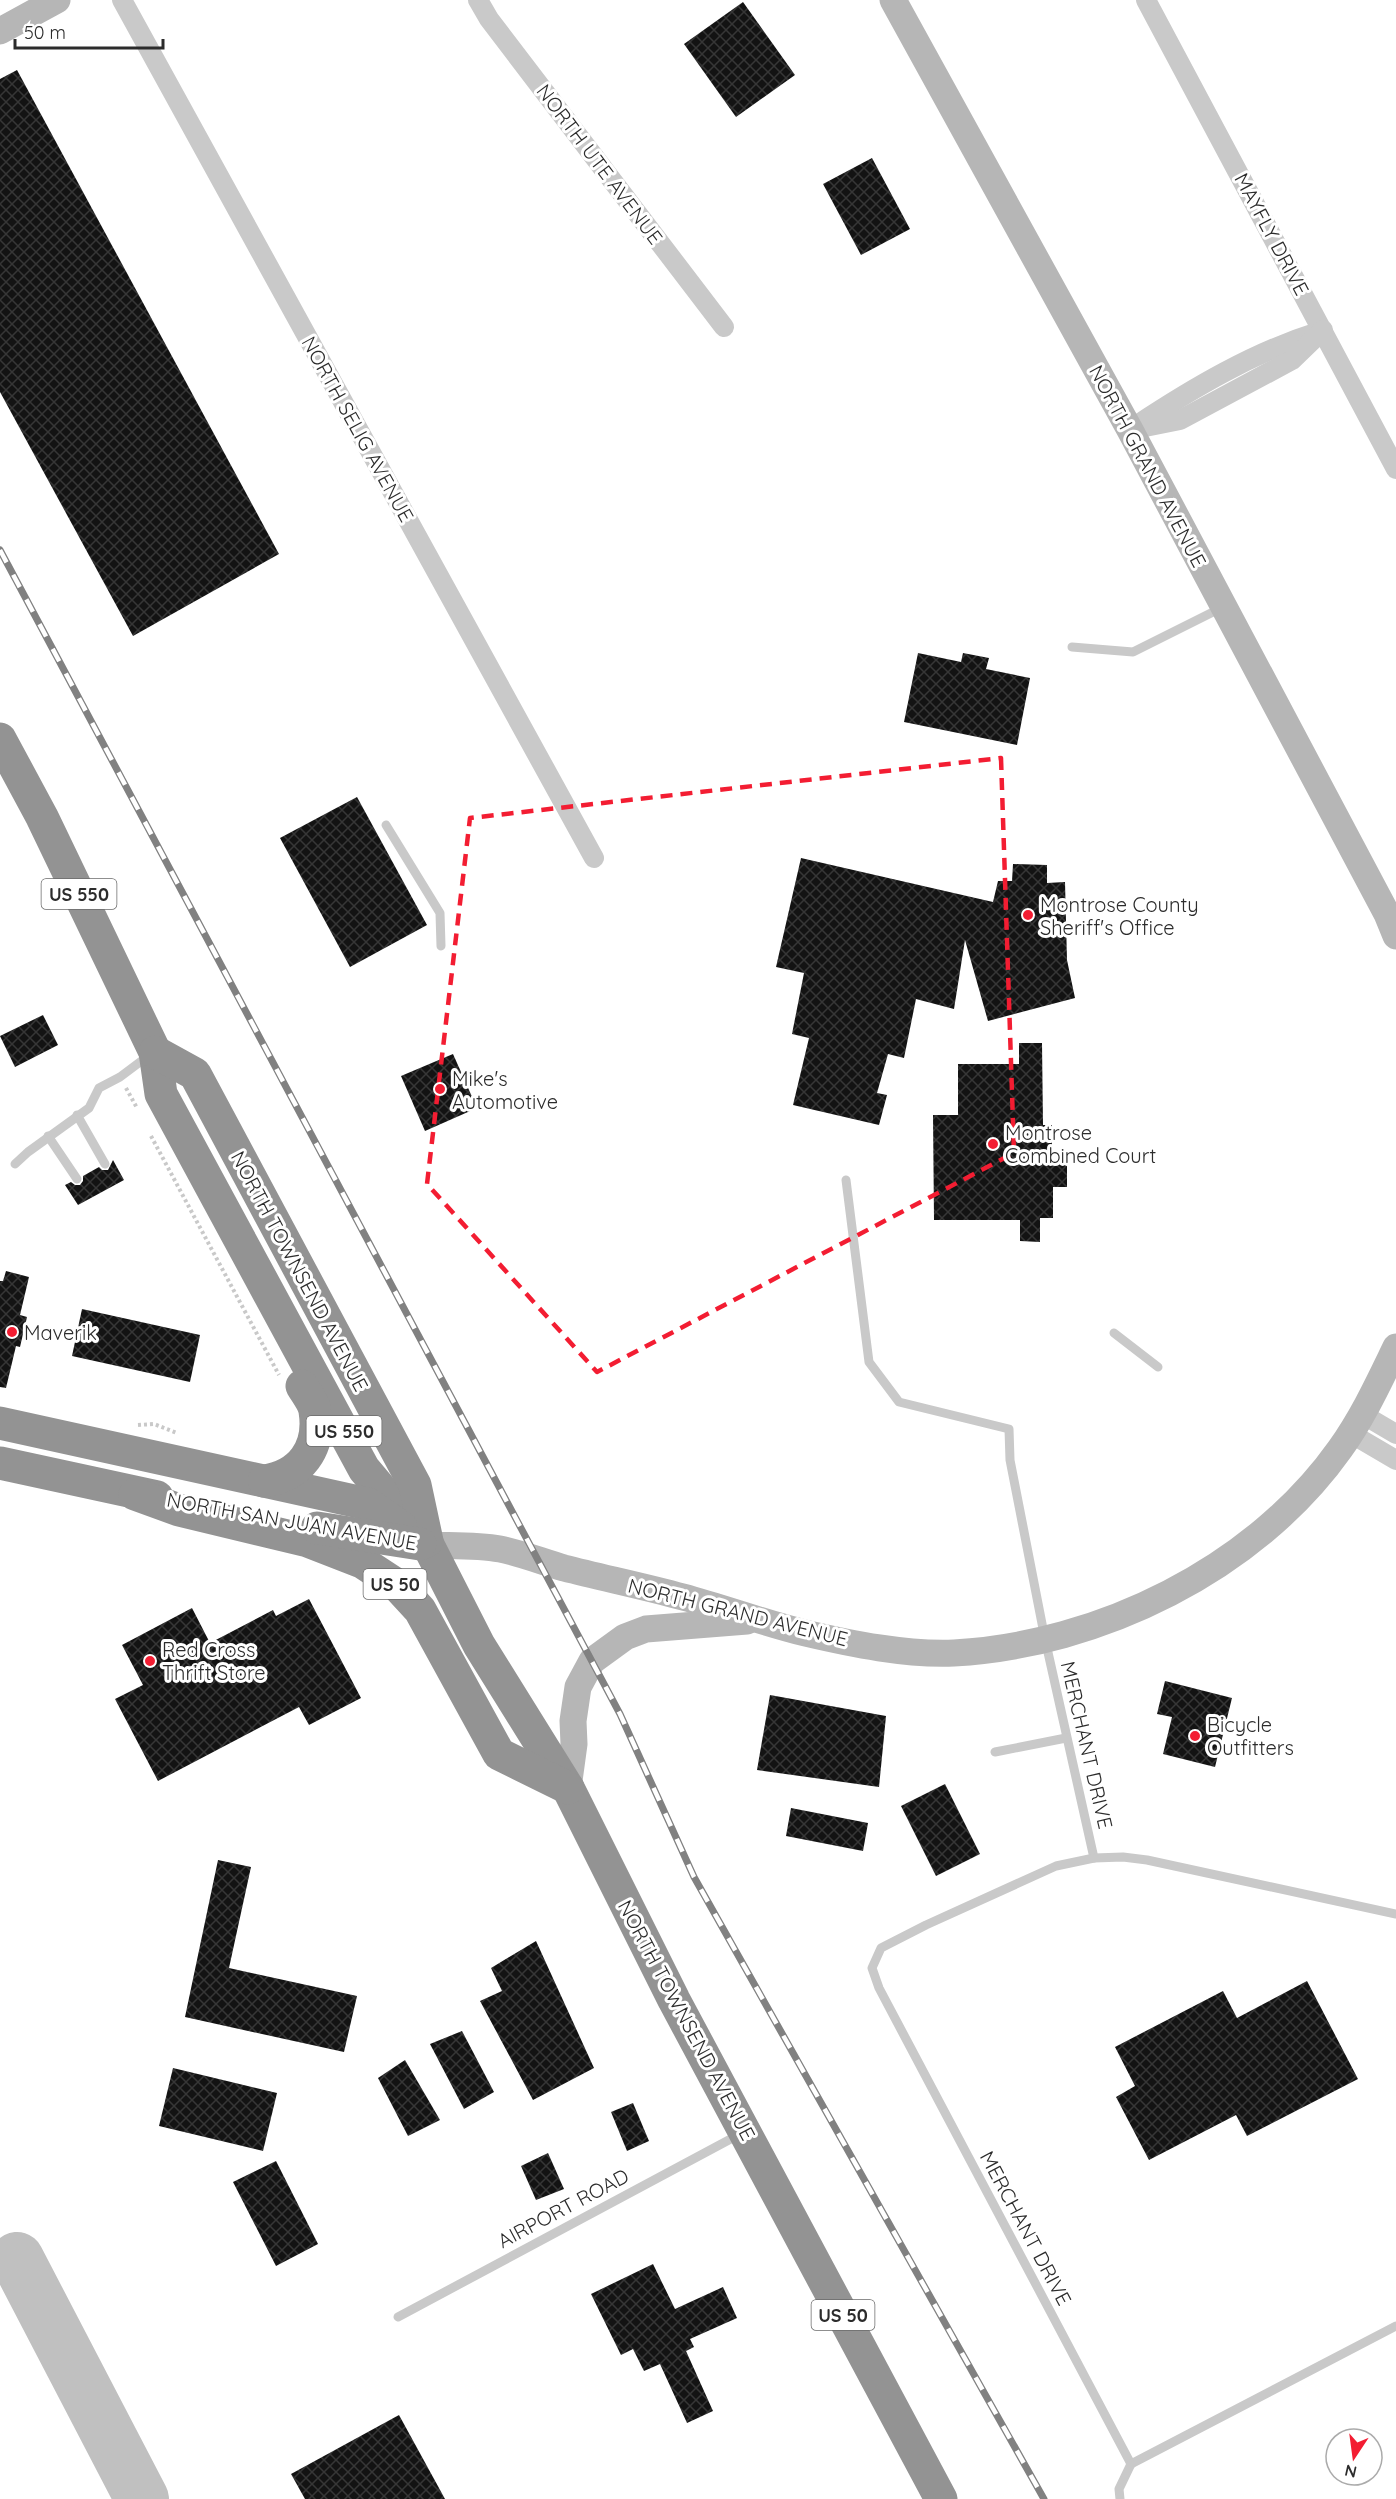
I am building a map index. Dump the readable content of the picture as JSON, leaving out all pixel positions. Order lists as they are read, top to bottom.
{
  "streets": {
    "highway": [
      "US 550",
      "NORTH TOWNSEND AVENUE",
      "NORTH SAN JUAN AVENUE",
      "US 50"
    ],
    "street": [
      "NORTH UTE AVENUE",
      "MAYFLY DRIVE",
      "NORTH SELIG AVENUE",
      "NORTH GRAND AVENUE"
    ],
    "lane": ["MERCHANT DRIVE", "AIRPORT ROAD"]
  },
  "crossings": [
    ["NORTH GRAND AVENUE", "NORTH TOWNSEND AVENUE"],
    ["NORTH GRAND AVENUE", "NORTH SAN JUAN AVENUE"],
    ["NORTH GRAND AVENUE", "MERCHANT DRIVE"],
    ["NORTH TOWNSEND AVENUE", "NORTH SAN JUAN AVENUE"],
    ["NORTH TOWNSEND AVENUE", "US 50"],
    ["NORTH TOWNSEND AVENUE", "AIRPORT ROAD"],
    ["NORTH SAN JUAN AVENUE", "US 50"]
  ],
  "places": [
    "Montrose County Sheriff's Office",
    "Mike's Automotive",
    "Montrose Combined Court",
    "Maverik",
    "Red Cross Thrift Store",
    "Bicycle Outfitters"
  ],
  "scale_bar": "50 m",
  "north": "bottom"
}
